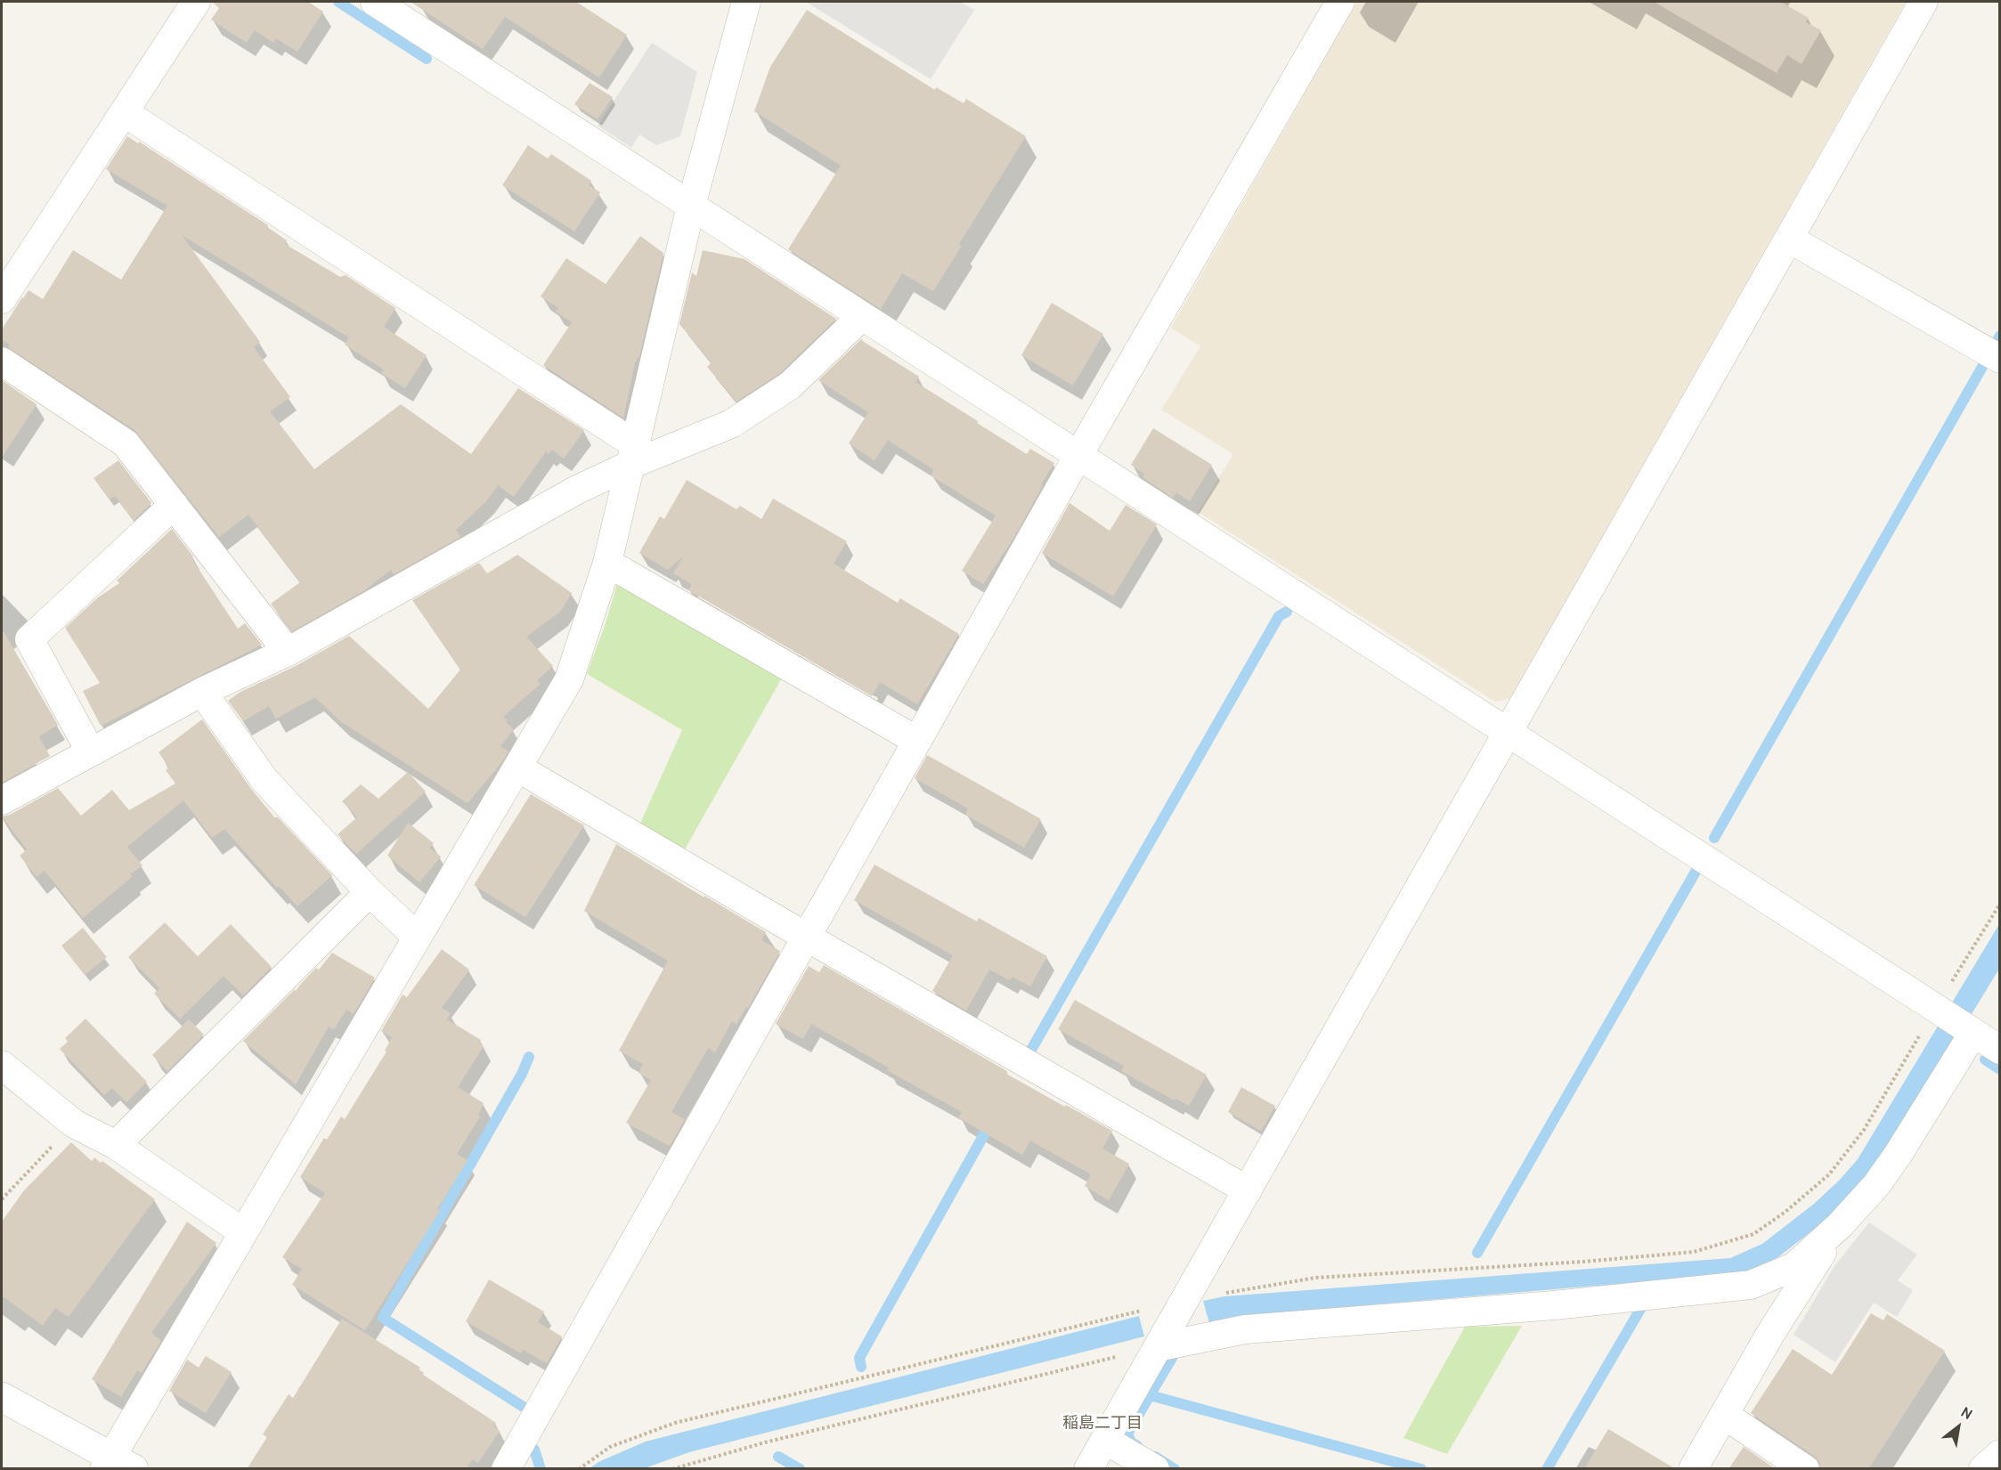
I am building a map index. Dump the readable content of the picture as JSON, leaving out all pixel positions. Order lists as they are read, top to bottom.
{
  "districts": ["稲島二丁目"],
  "north": "top right"
}
